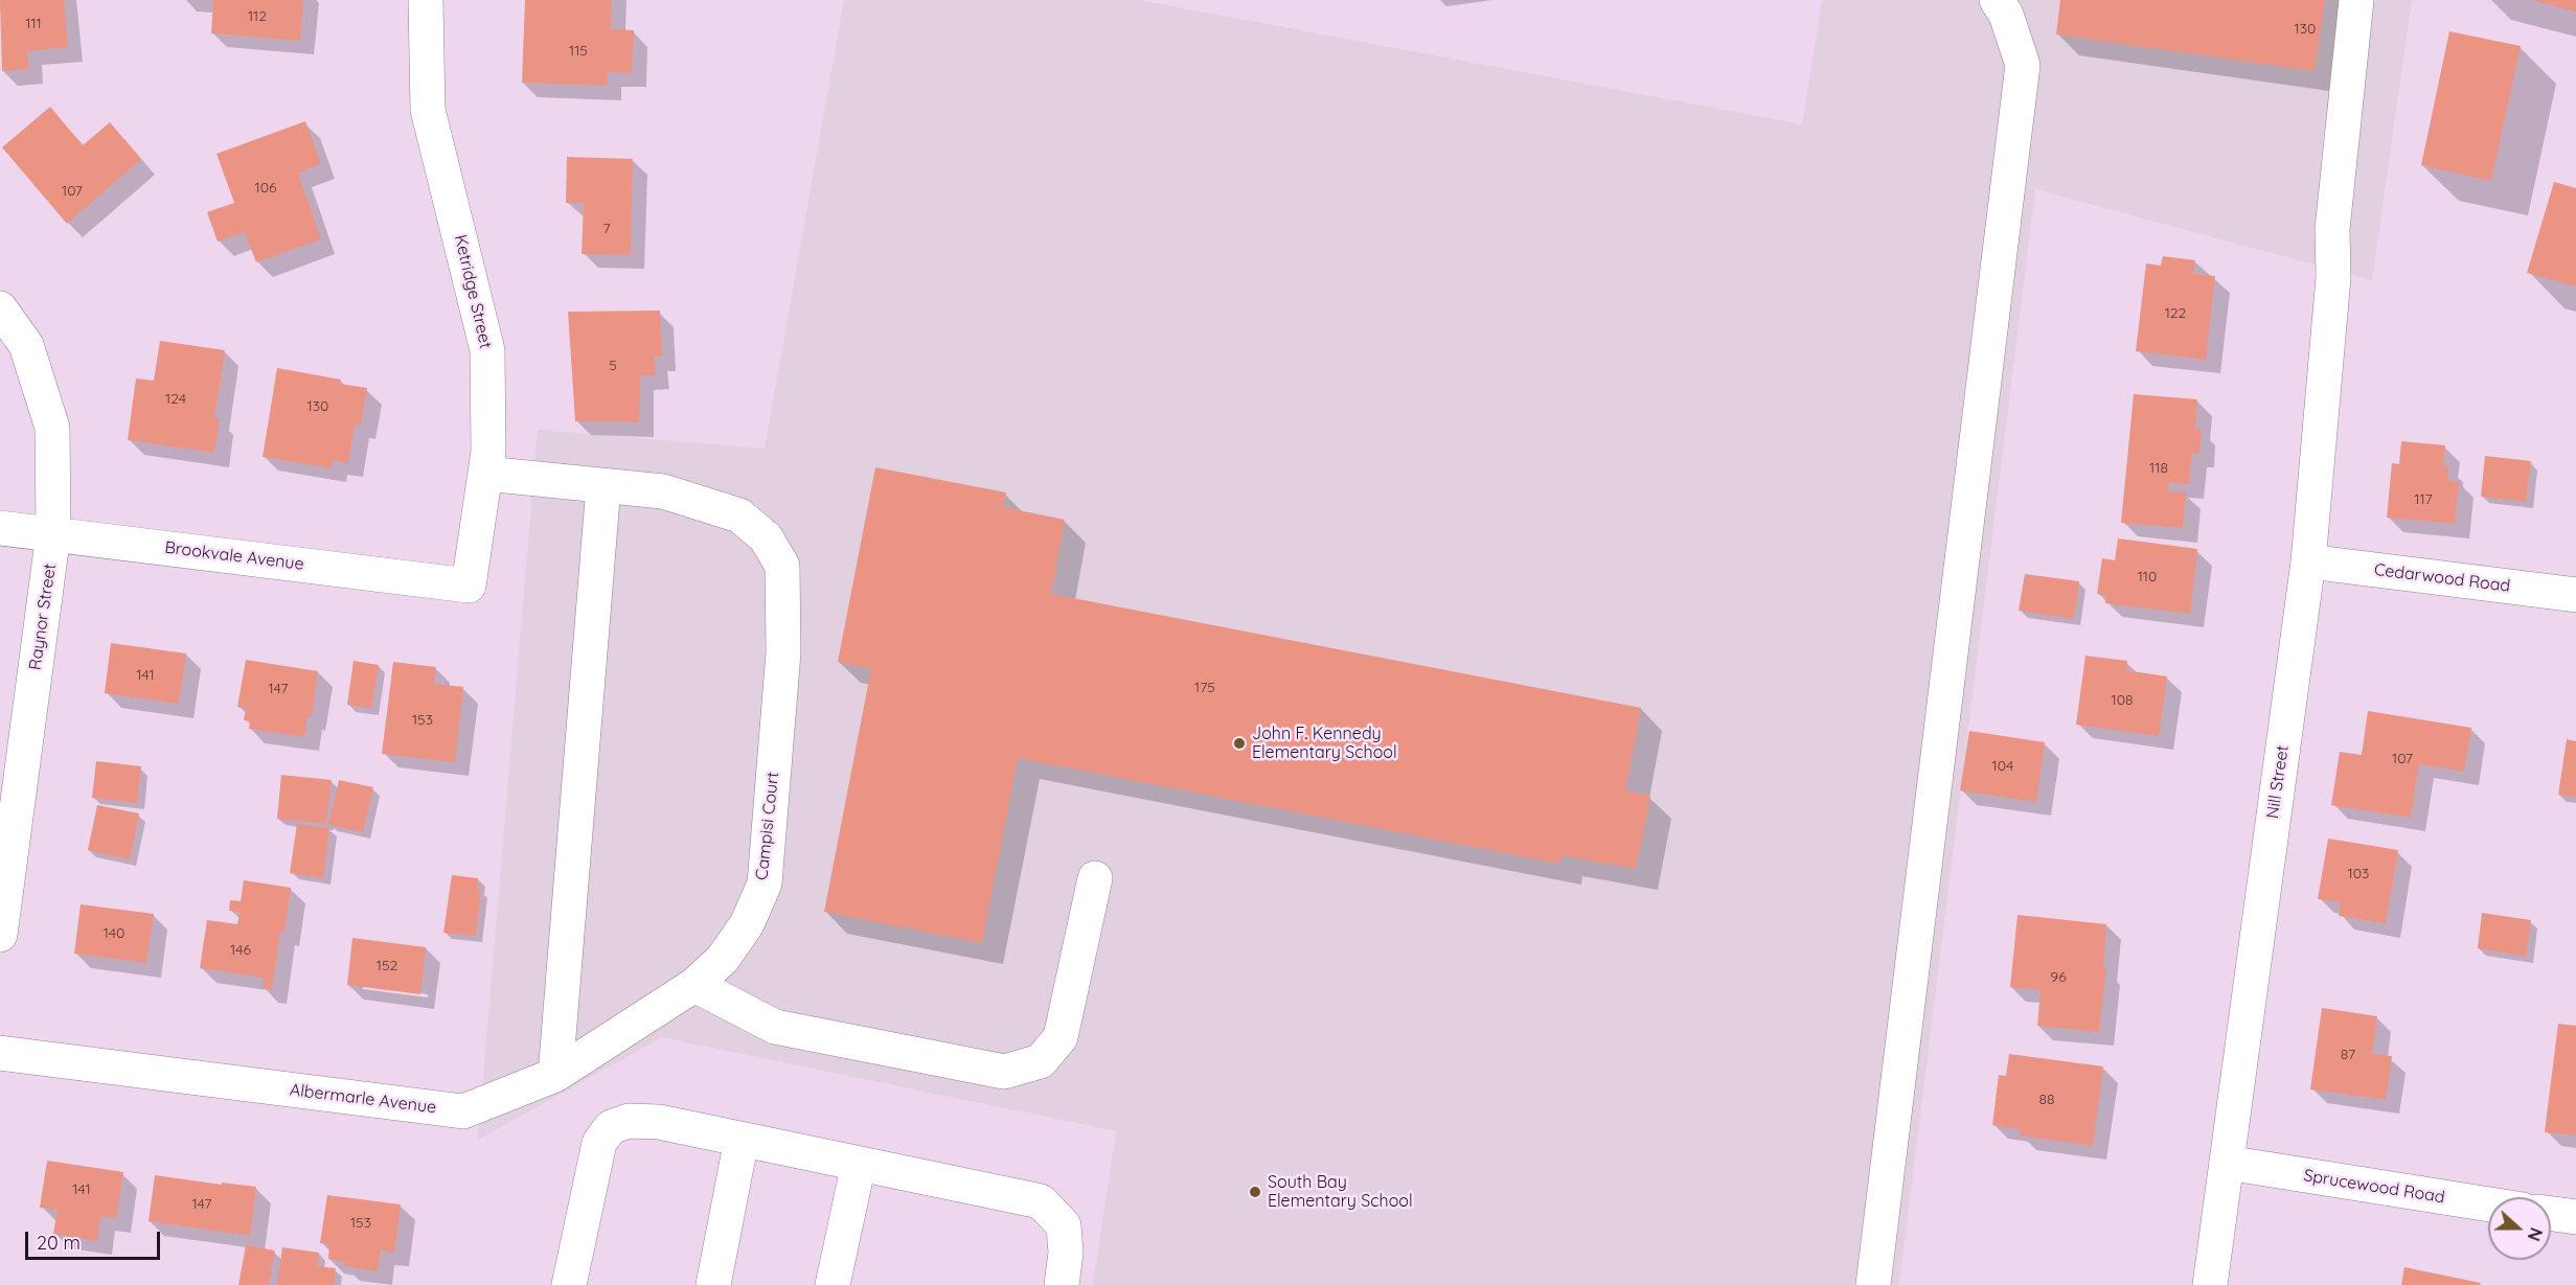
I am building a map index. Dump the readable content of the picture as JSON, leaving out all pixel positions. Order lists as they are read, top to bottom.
{
  "streets": {
    "street": [
      "Ketridge Street",
      "Brookvale Avenue",
      "Cedarwood Road",
      "Raynor Street",
      "Nill Street",
      "Campisi Court",
      "Albermarle Avenue",
      "Sprucewood Road"
    ]
  },
  "crossings": [
    ["Ketridge Street", "Brookvale Avenue"],
    ["Ketridge Street", "Campisi Court"],
    ["Brookvale Avenue", "Raynor Street"],
    ["Cedarwood Road", "Nill Street"],
    ["Nill Street", "Sprucewood Road"],
    ["Campisi Court", "Albermarle Avenue"]
  ],
  "places": ["John F. Kennedy Elementary School", "South Bay Elementary School"],
  "house_numbers": [
    "112",
    "111",
    "130",
    "115",
    "106",
    "107",
    "7",
    "122",
    "5",
    "124",
    "130",
    "118",
    "117",
    "110",
    "141",
    "175",
    "147",
    "108",
    "153",
    "107",
    "104",
    "103",
    "140",
    "146",
    "152",
    "96",
    "87",
    "88",
    "141",
    "147",
    "153"
  ],
  "scale_bar": "20 m",
  "north": "right"
}
